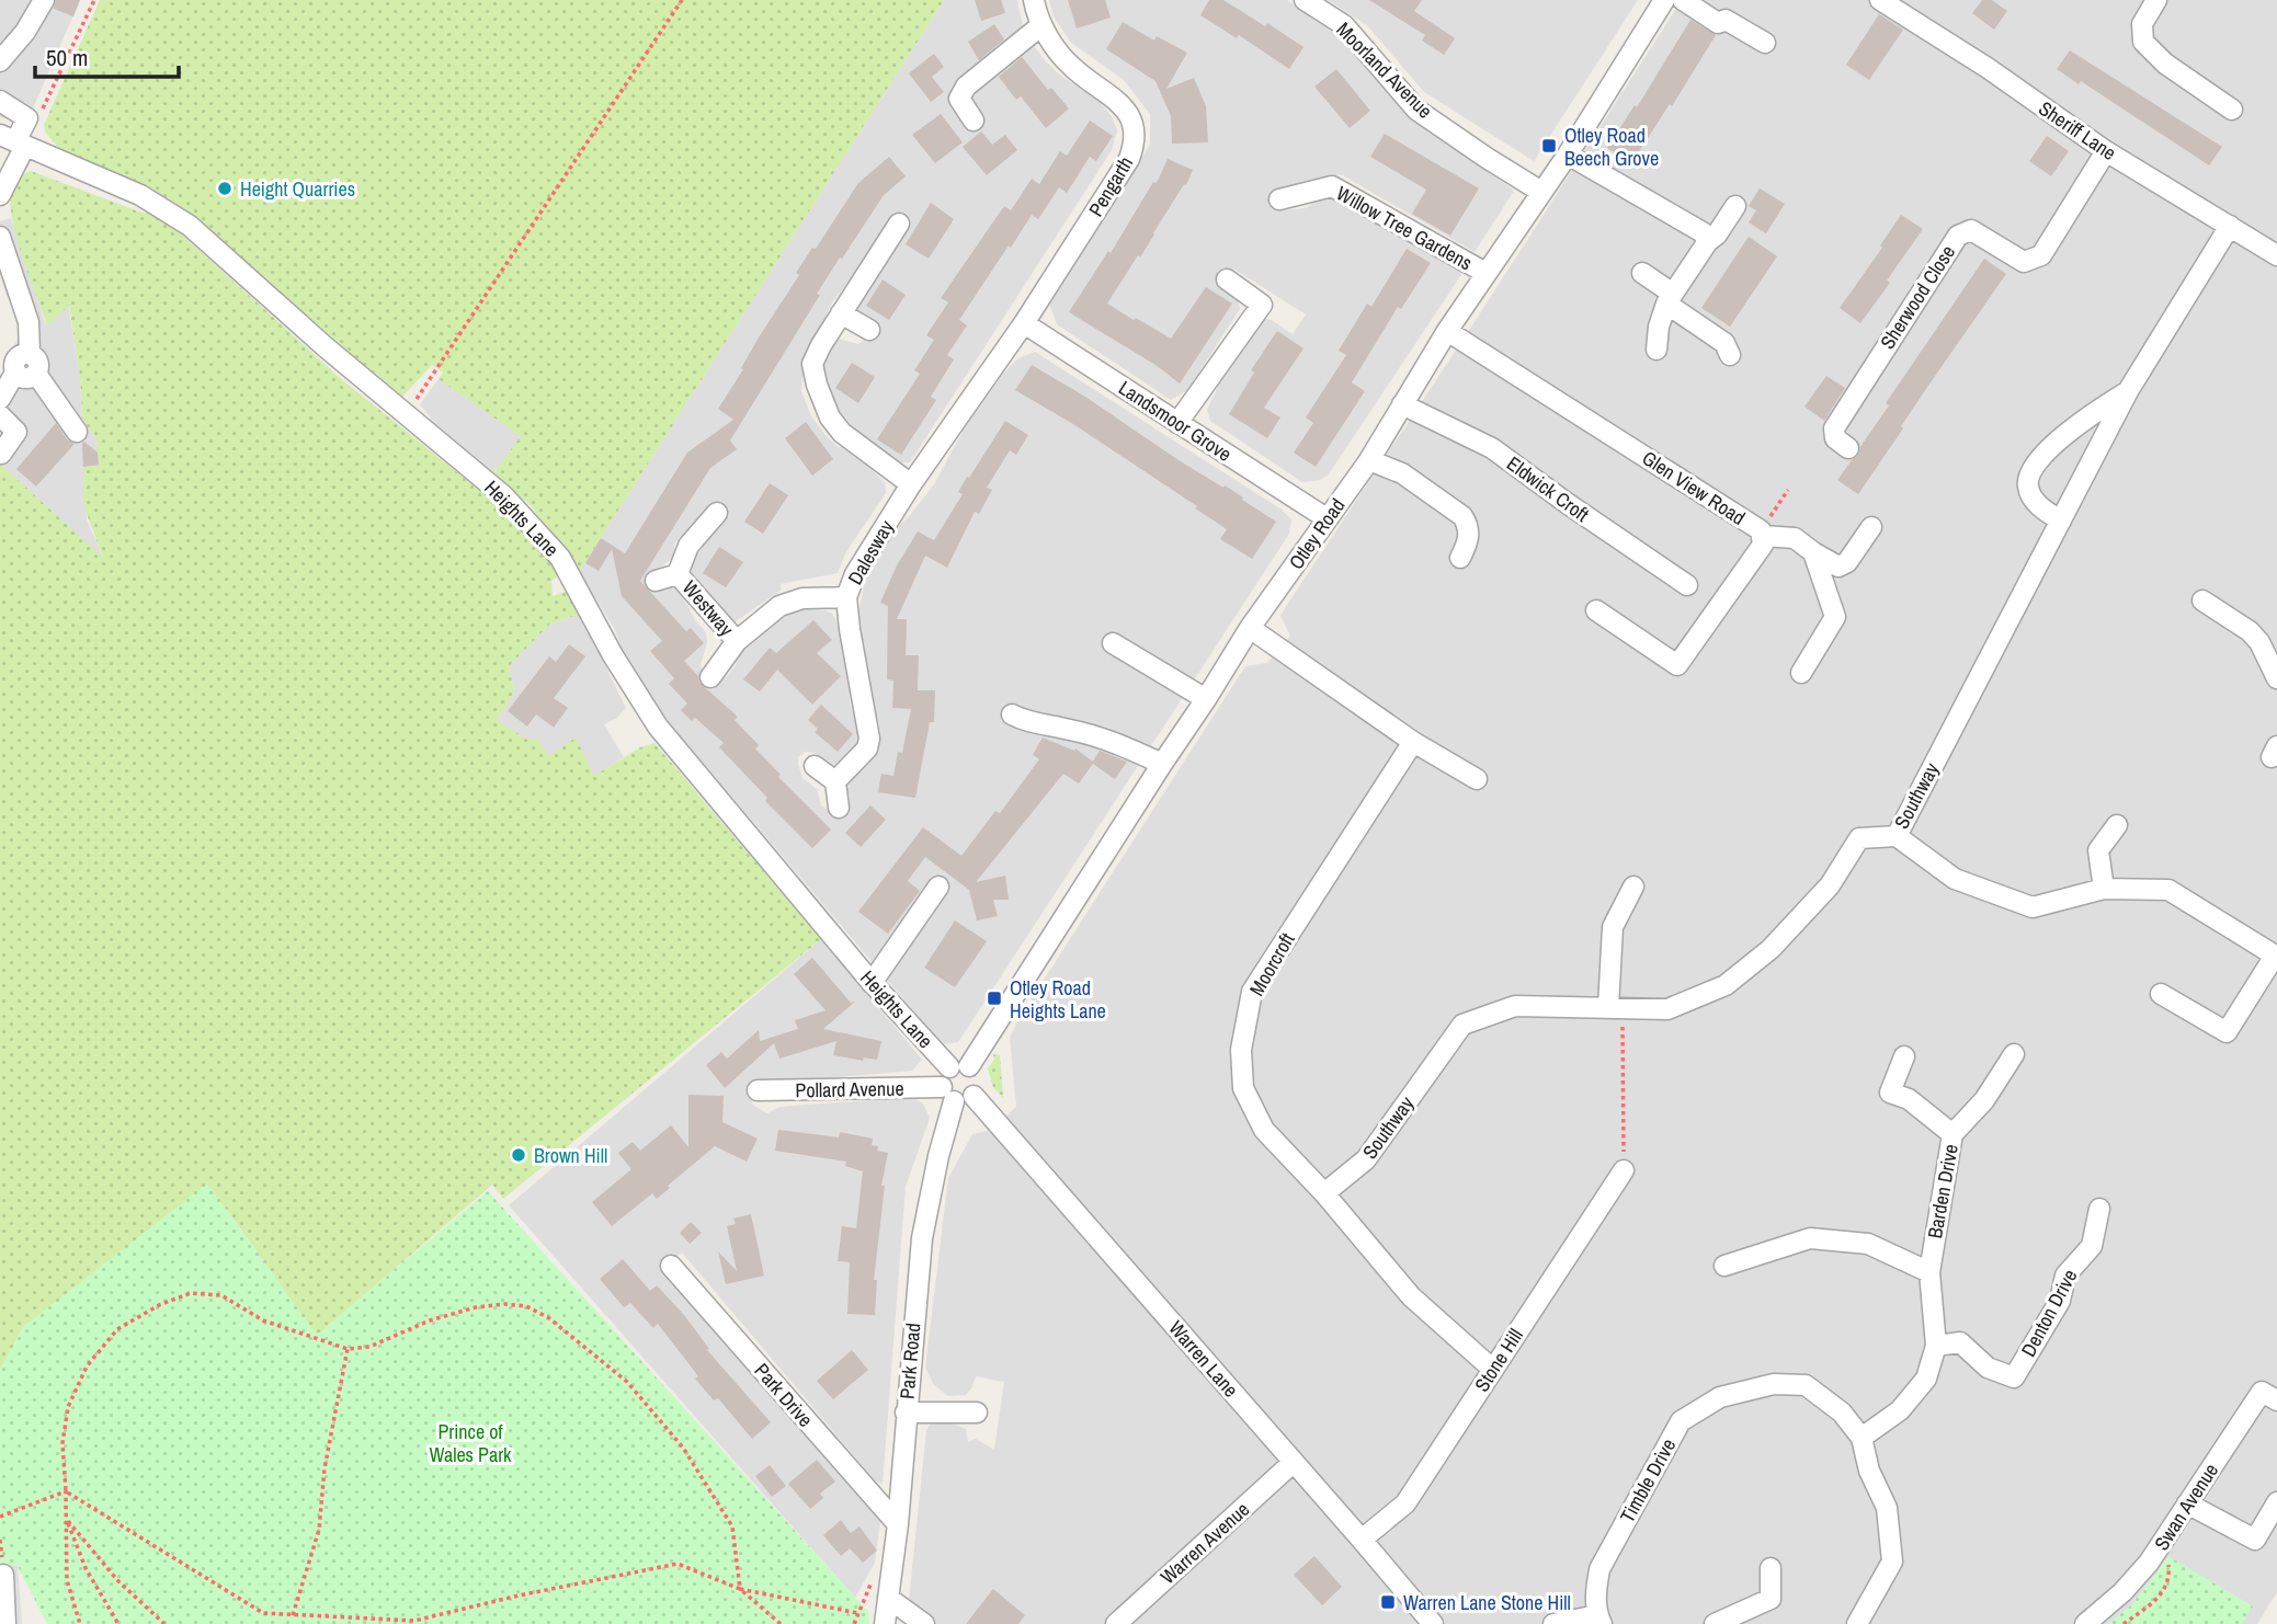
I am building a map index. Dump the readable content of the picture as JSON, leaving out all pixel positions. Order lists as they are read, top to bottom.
{
  "streets": {
    "street": [
      "Moorland Avenue",
      "Sheriff Lane",
      "Pengarth",
      "Willow Tree Gardens",
      "Sherwood Close",
      "Landsmoor Grove",
      "Glen View Road",
      "Eldwick Croft",
      "Heights Lane",
      "Otley Road",
      "Dalesway",
      "Westway",
      "Southway",
      "Moorcroft",
      "Pollard Avenue",
      "Barden Drive",
      "Denton Drive",
      "Warren Lane",
      "Stone Hill",
      "Park Road",
      "Park Drive",
      "Timble Drive",
      "Swan Avenue",
      "Warren Avenue"
    ]
  },
  "crossings": [
    ["Moorland Avenue", "Otley Road"],
    ["Sheriff Lane", "Sherwood Close"],
    ["Sheriff Lane", "Southway"],
    ["Pengarth", "Landsmoor Grove"],
    ["Pengarth", "Dalesway"],
    ["Willow Tree Gardens", "Otley Road"],
    ["Landsmoor Grove", "Otley Road"],
    ["Landsmoor Grove", "Dalesway"],
    ["Glen View Road", "Otley Road"],
    ["Eldwick Croft", "Otley Road"],
    ["Heights Lane", "Otley Road"],
    ["Heights Lane", "Pollard Avenue"],
    ["Heights Lane", "Warren Lane"],
    ["Heights Lane", "Park Road"],
    ["Otley Road", "Pollard Avenue"],
    ["Otley Road", "Warren Lane"],
    ["Otley Road", "Park Road"],
    ["Dalesway", "Westway"],
    ["Southway", "Moorcroft"],
    ["Moorcroft", "Stone Hill"],
    ["Pollard Avenue", "Warren Lane"],
    ["Pollard Avenue", "Park Road"],
    ["Barden Drive", "Denton Drive"],
    ["Barden Drive", "Timble Drive"],
    ["Warren Lane", "Stone Hill"],
    ["Warren Lane", "Park Road"],
    ["Warren Lane", "Warren Avenue"],
    ["Park Road", "Park Drive"]
  ],
  "parks": ["Prince of Wales Park"],
  "places": {
    "transit": ["Otley Road Beech Grove", "Otley Road Heights Lane", "Warren Lane Stone Hill"],
    "other": ["Height Quarries", "Brown Hill"]
  },
  "scale_bar": "50 m"
}
